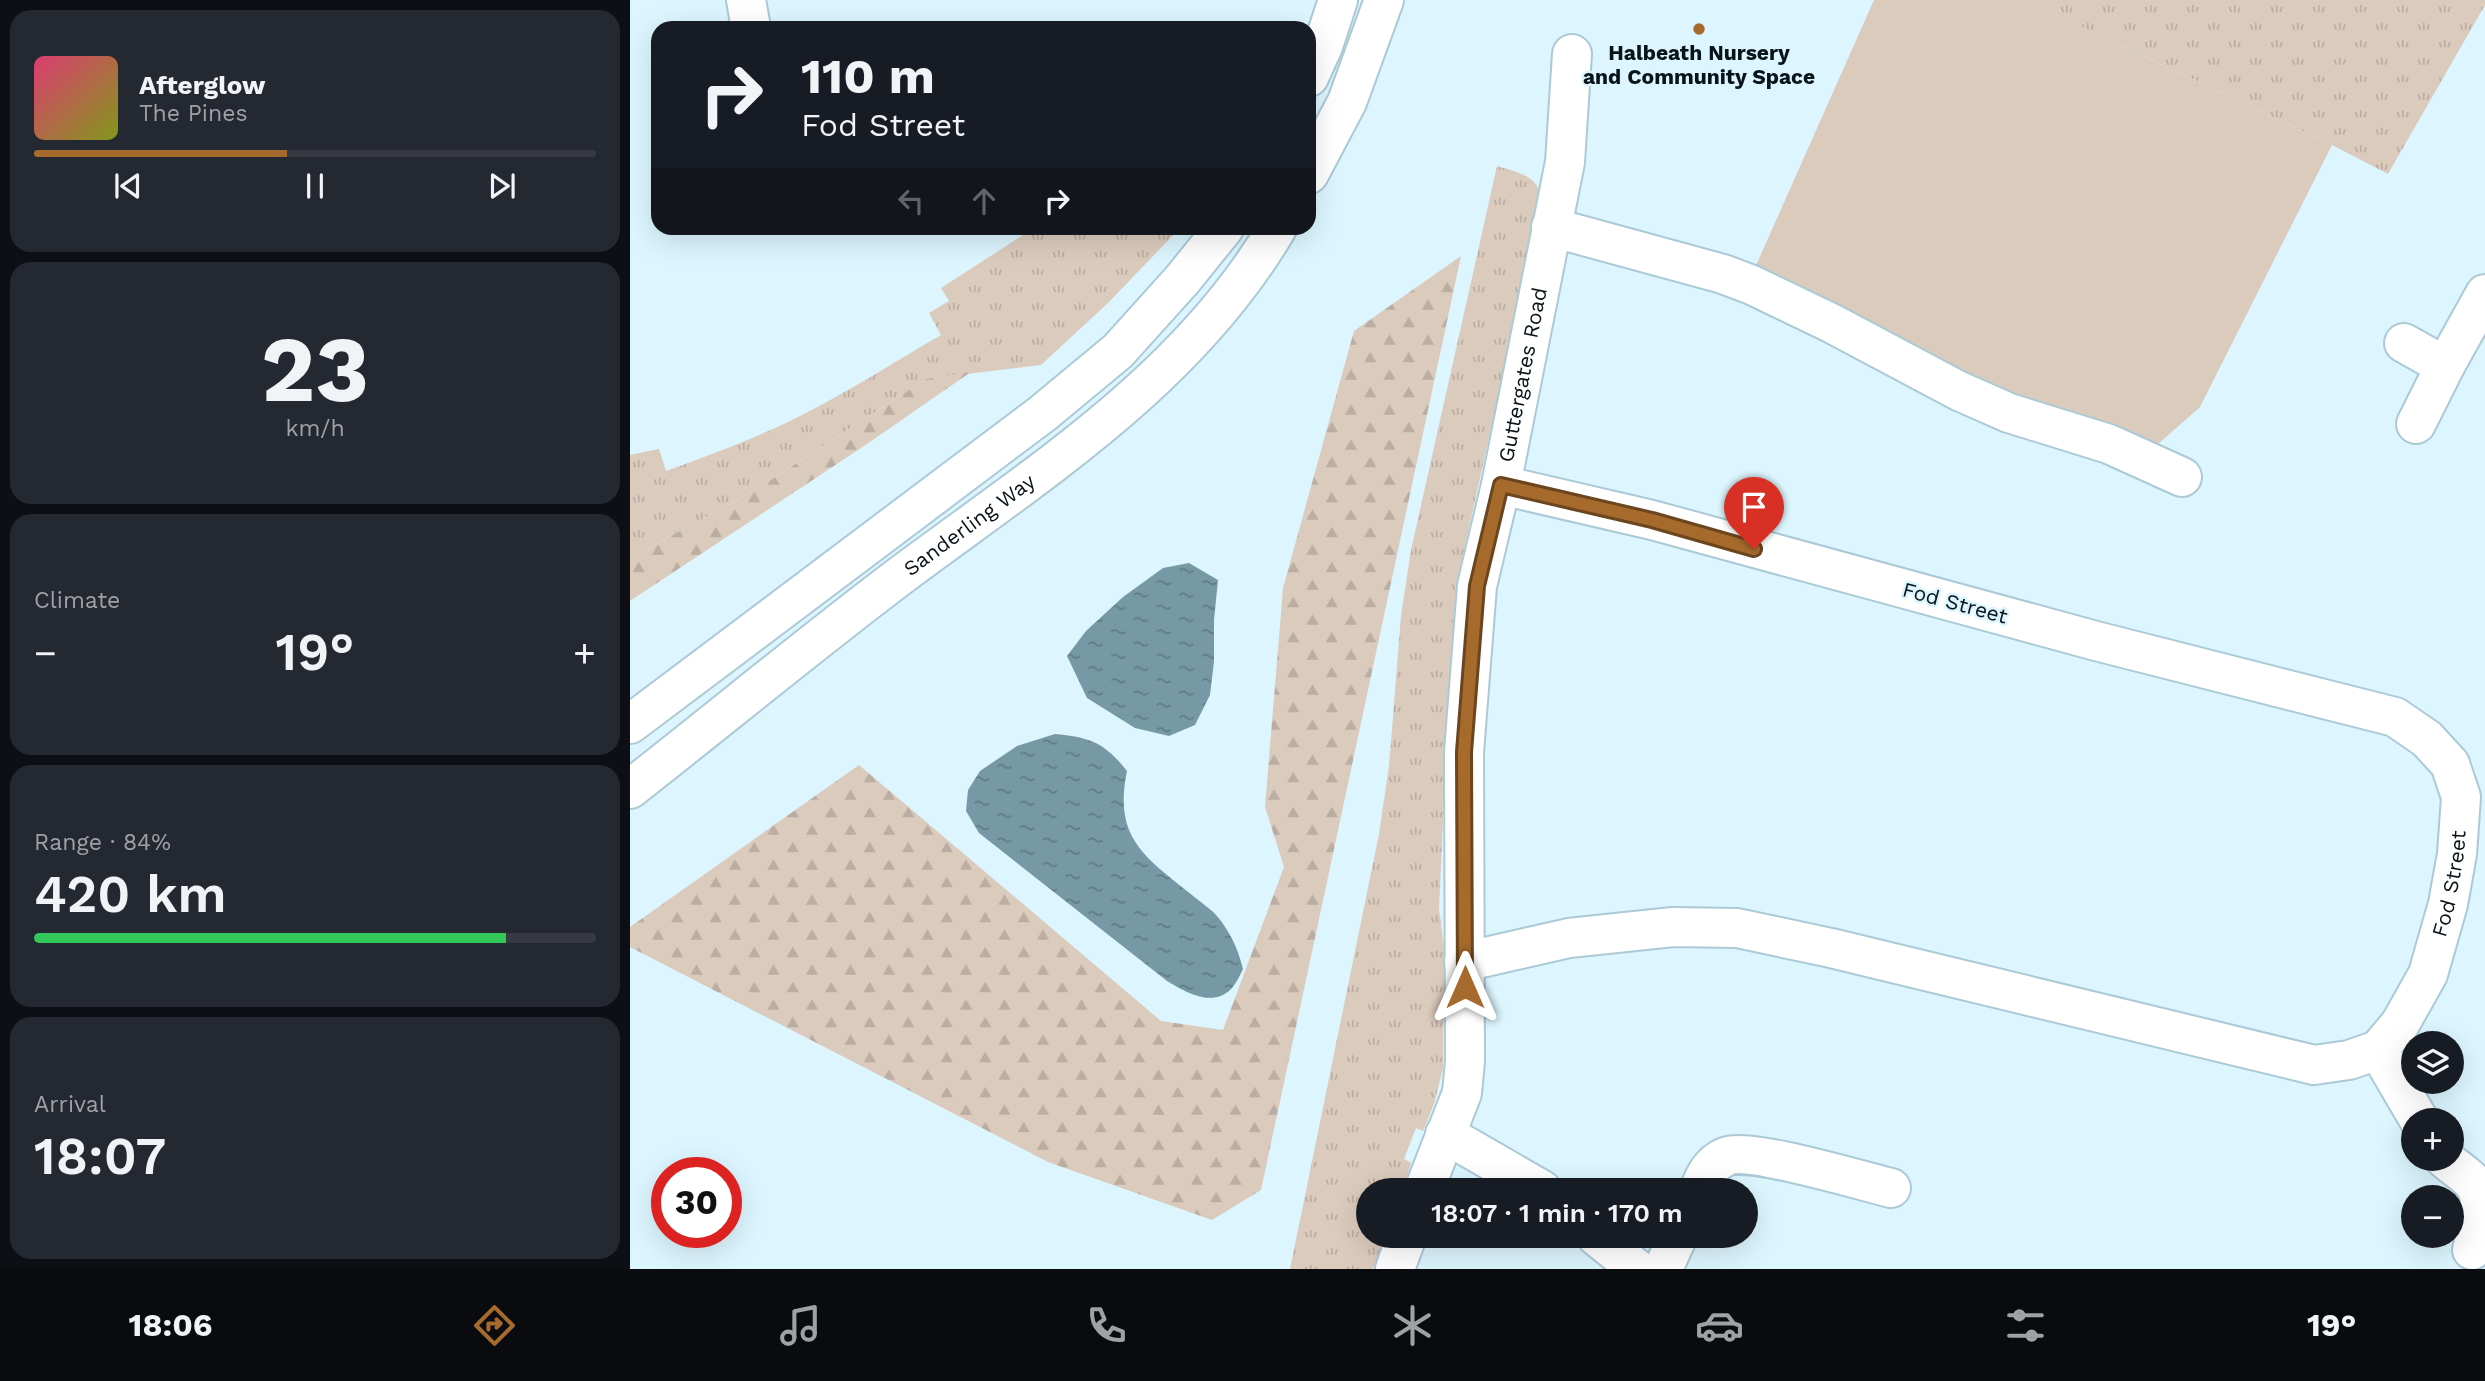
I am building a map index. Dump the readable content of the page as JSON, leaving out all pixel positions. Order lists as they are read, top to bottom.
{
  "streets": {
    "street": ["Guttergates Road", "Sanderling Way", "Fod Street"]
  },
  "crossings": [
    ["Guttergates Road", "Fod Street"]
  ],
  "places": ["Halbeath Nursery and Community Space"],
  "page": {
    "turn": ["110 m", "Fod Street"],
    "song": ["Afterglow", "The Pines"],
    "tile": [
      ["23", "km/h"],
      "Climate",
      ["Range · 84%", "420 km"],
      ["Arrival", "18:07"]
    ],
    "heat": ["−", "19°", "+"],
    "map_buttons": ["+", "−"],
    "limit": "30",
    "trip": "18:07 · 1 min · 170 m",
    "tabs": ["18:06", "19°"]
  }
}
